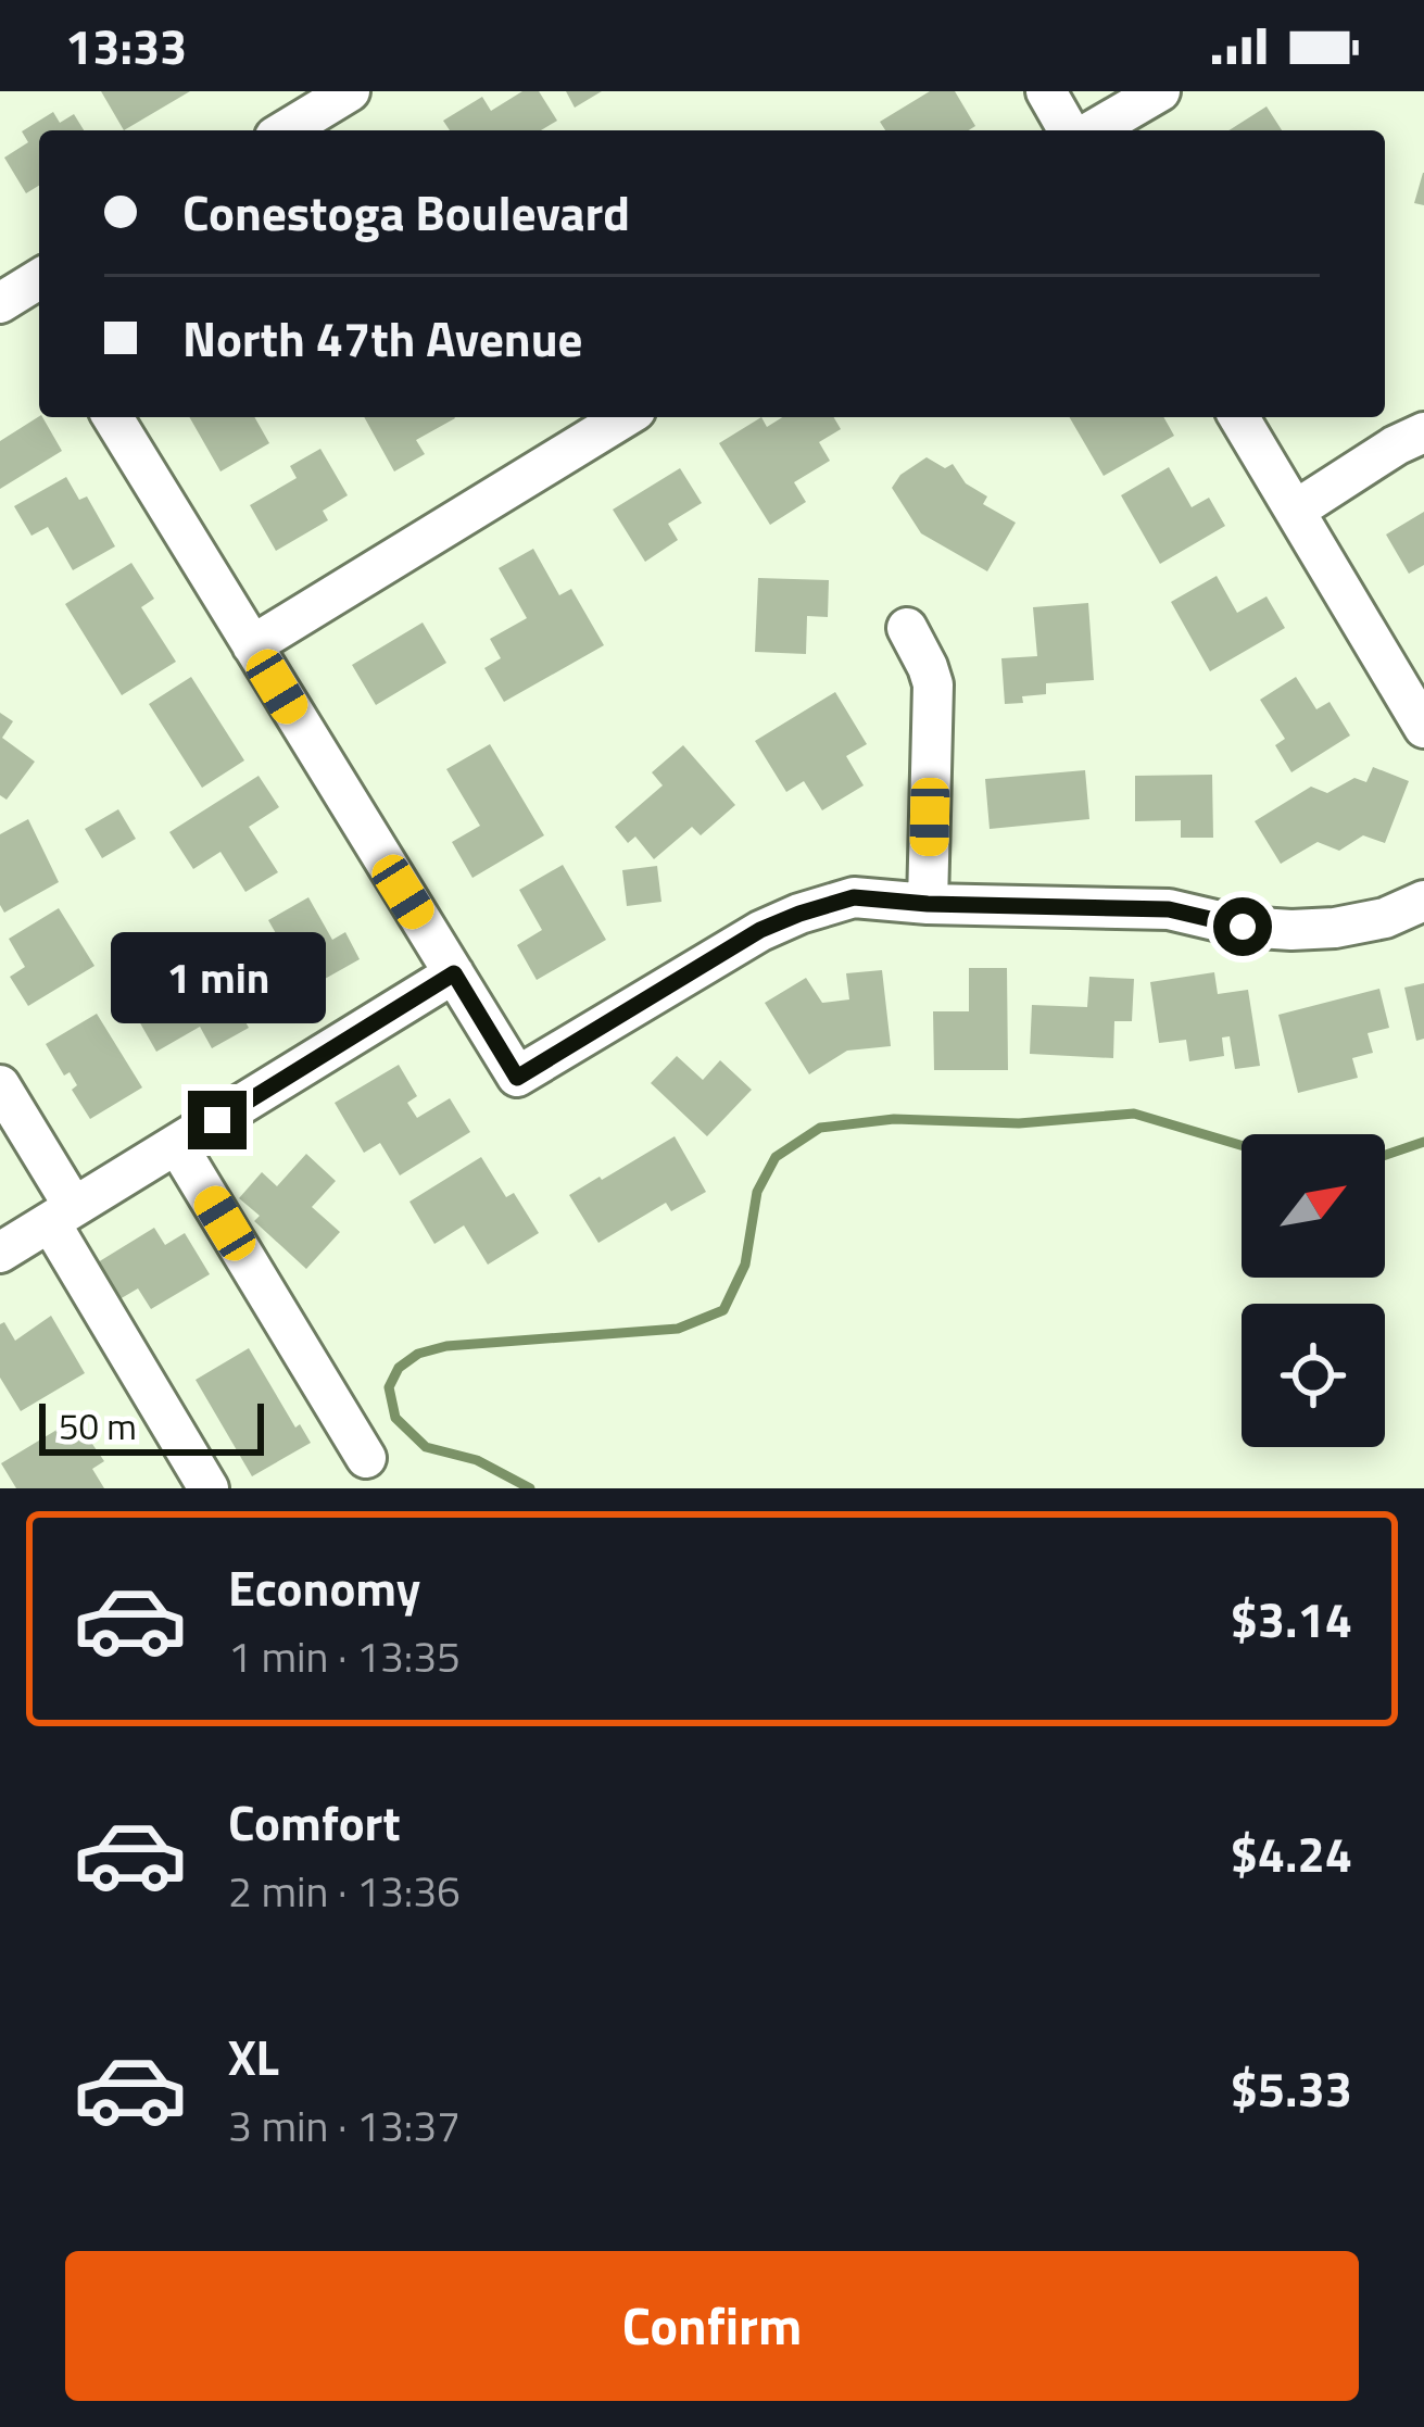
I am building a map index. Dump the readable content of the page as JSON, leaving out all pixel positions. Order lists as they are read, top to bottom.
{
  "scale_bar": "50 m",
  "north": "top right",
  "page": {
    "status": "13:33",
    "banner": ["Conestoga Boulevard", "North 47th Avenue"],
    "bubble": "1 min",
    "scale": "50 m",
    "list": [
      {
        "name": "Economy",
        "note": "1 min · 13:35",
        "value": "$3.14"
      },
      {
        "name": "Comfort",
        "note": "2 min · 13:36",
        "value": "$4.24"
      },
      {
        "name": "XL",
        "note": "3 min · 13:37",
        "value": "$5.33"
      }
    ],
    "buttons": "Confirm"
  }
}
